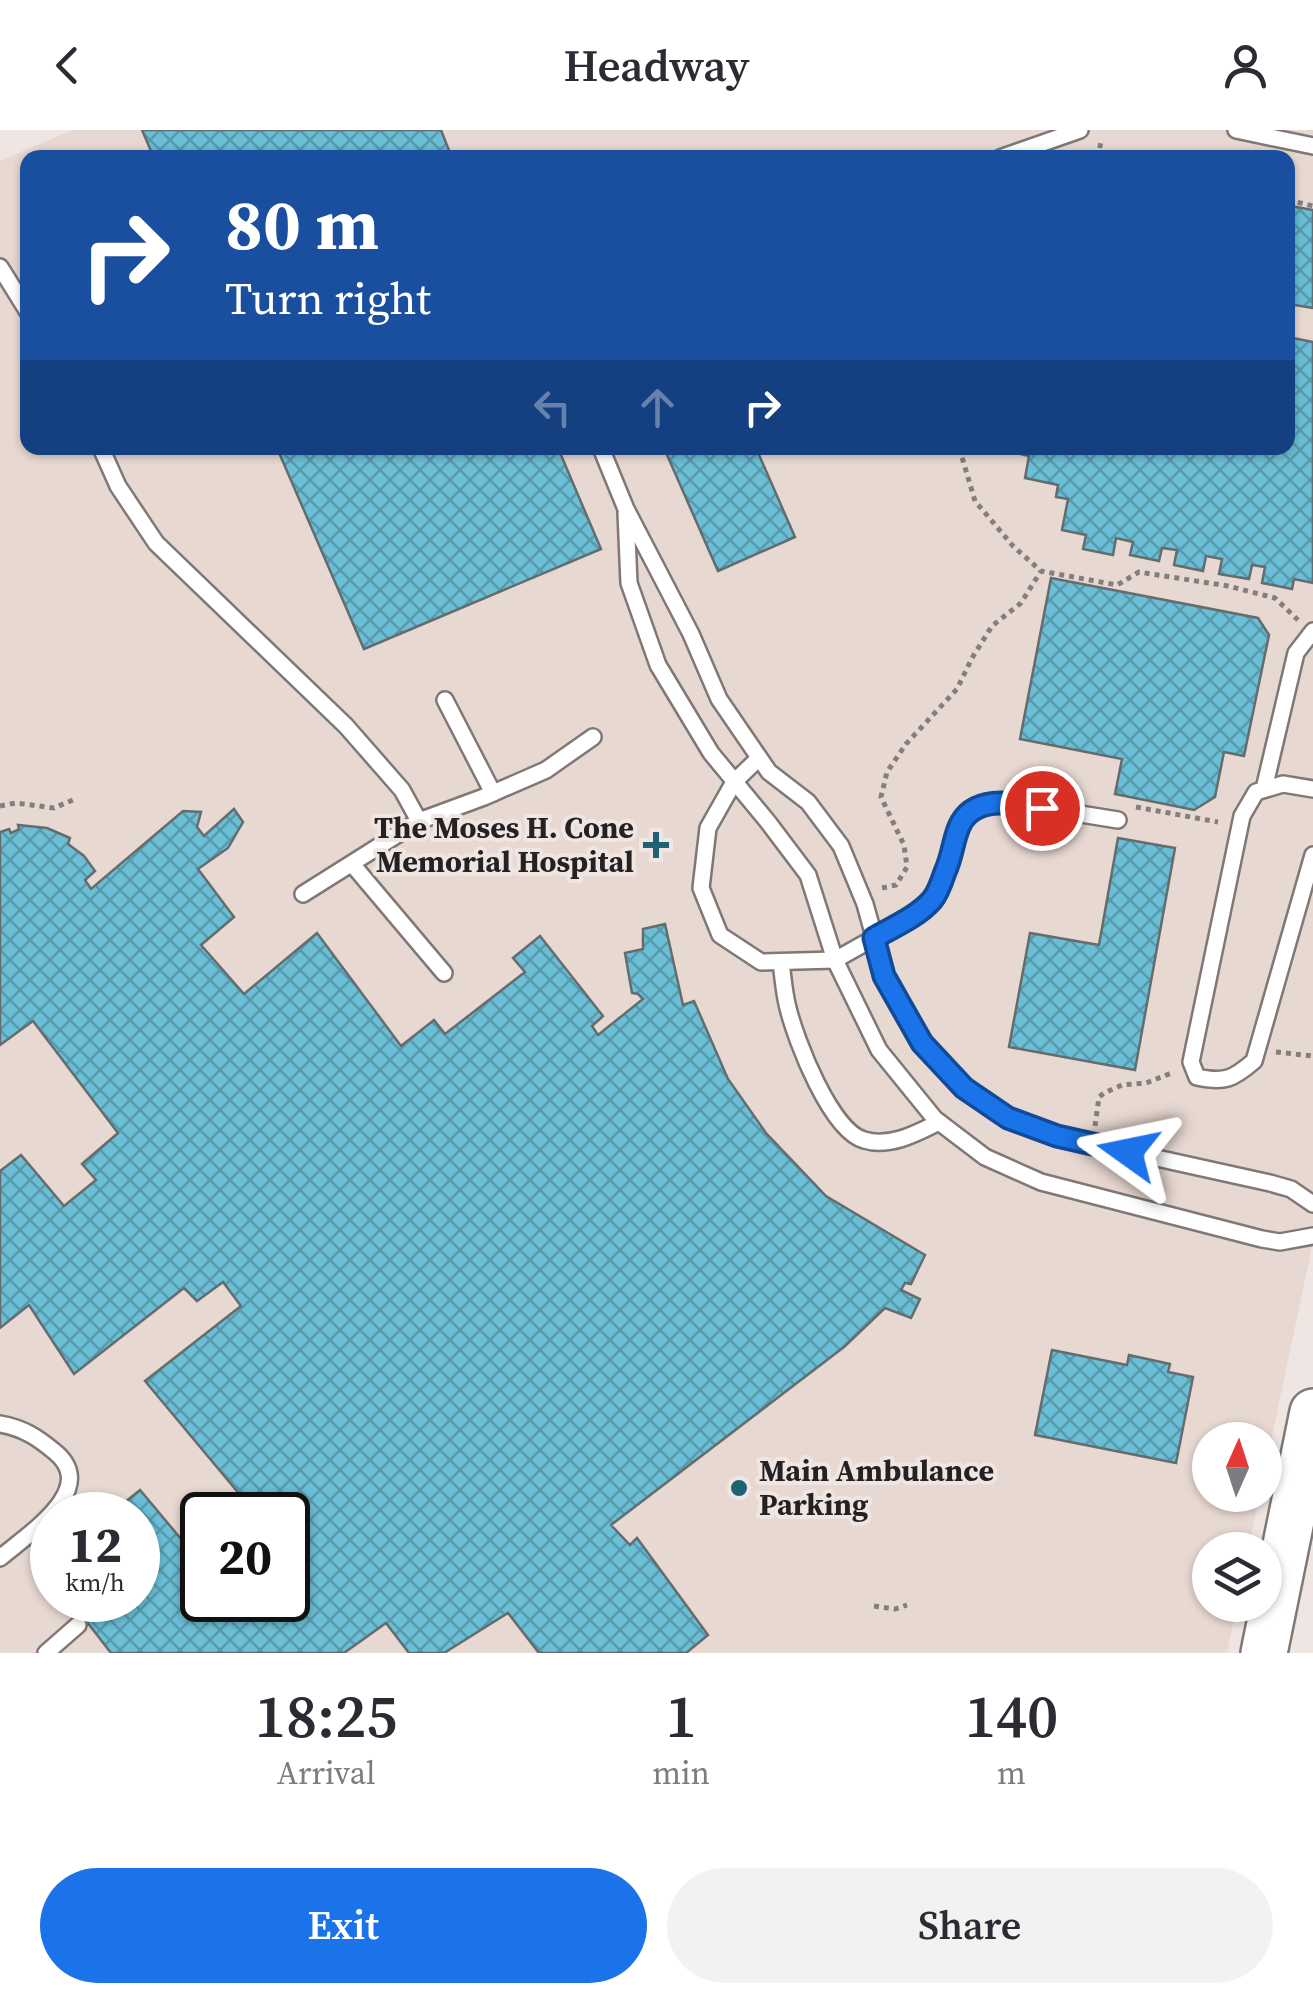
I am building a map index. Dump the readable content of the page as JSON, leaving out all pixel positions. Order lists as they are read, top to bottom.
{
  "places": {
    "health": ["The Moses H. Cone Memorial Hospital"],
    "other": ["Main Ambulance Parking"]
  },
  "north": "top",
  "page": {
    "header": "Headway",
    "turn": ["80 m", "Turn right"],
    "speed": "12 km/h",
    "limit": "20",
    "eta": [
      "18:25",
      "Arrival",
      "1",
      "min",
      "140",
      "m"
    ],
    "buttons": ["Exit", "Share"]
  }
}
